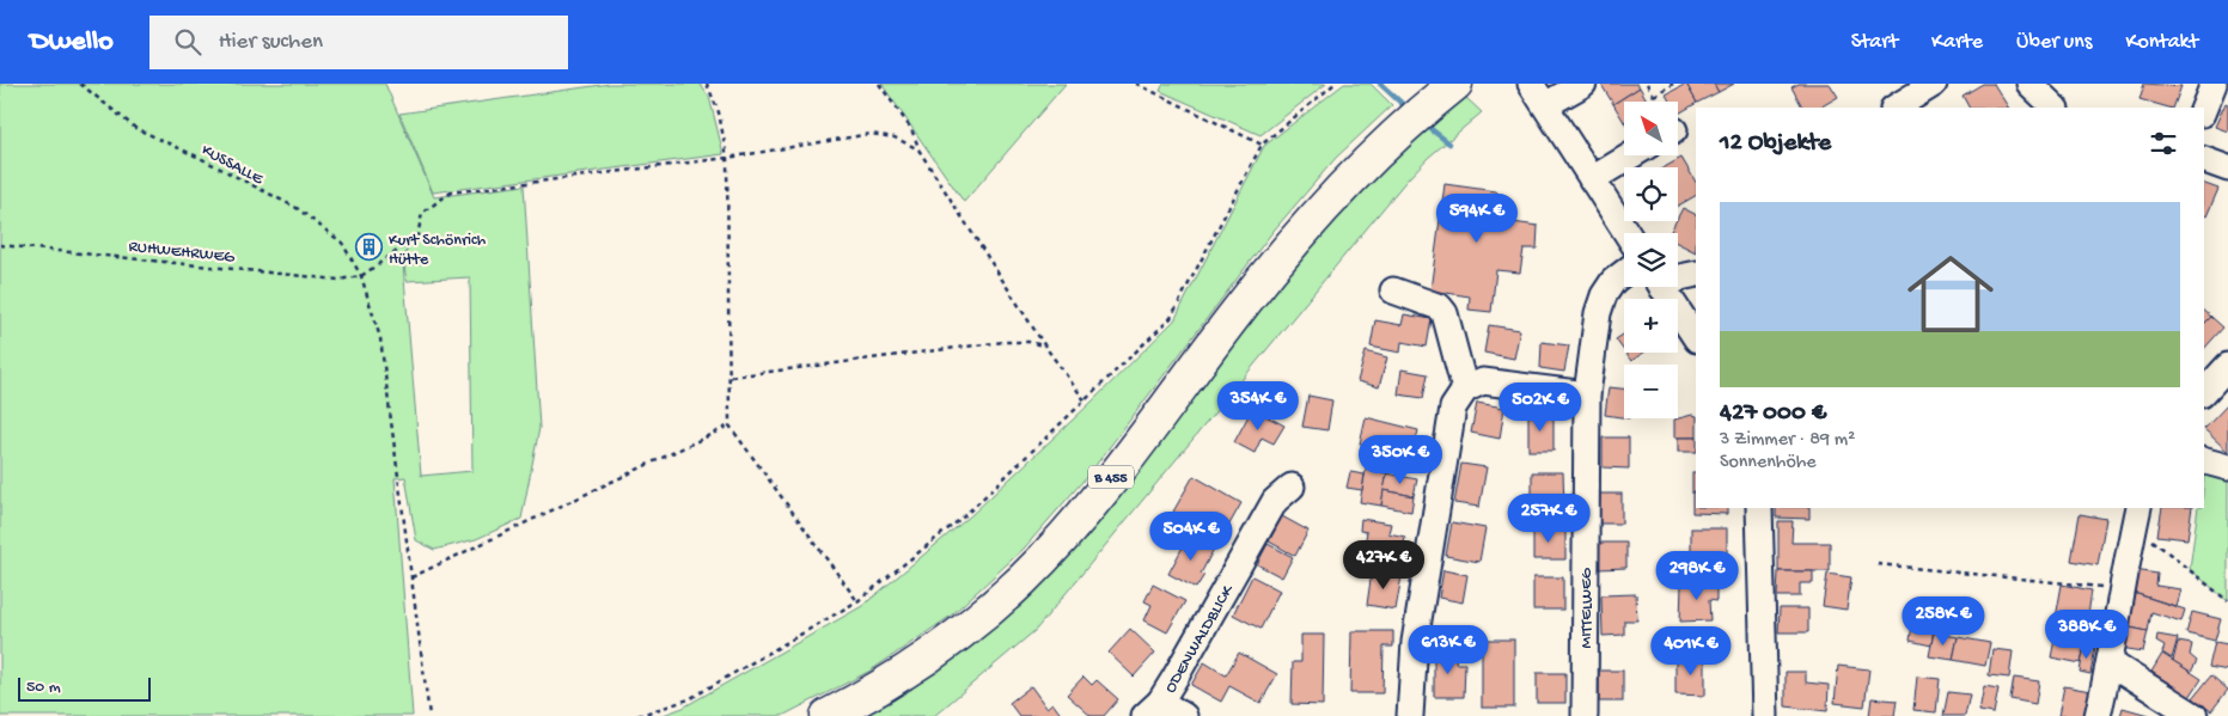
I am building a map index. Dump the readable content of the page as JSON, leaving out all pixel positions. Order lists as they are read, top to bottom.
{
  "streets": {
    "main road": ["B 455"],
    "street": ["MITTELWEG", "ODENWALDBLICK"],
    "path": ["KUSSALLE", "RUHWEHRWEG"]
  },
  "crossings": [
    ["KUSSALLE", "RUHWEHRWEG"]
  ],
  "places": {
    "building": ["Kurt Schönrich Hütte"]
  },
  "scale_bar": "50 m",
  "north": "top left",
  "page": {
    "header": "Dwello",
    "search": "Hier suchen",
    "nav": [
      "Start",
      "Karte",
      "Über uns",
      "Kontakt"
    ],
    "map_buttons": ["+", "−"],
    "heading": "12 Objekte",
    "list": [
      {
        "name": "427 000 €",
        "note": "3 Zimmer · 89 m² · Sonnenhöhe"
      }
    ],
    "price": [
      "594K €",
      "354K €",
      "502K €",
      "350K €",
      "257K €",
      "504K €",
      "427K €",
      "298K €",
      "258K €",
      "388K €",
      "613K €",
      "401K €"
    ],
    "scale": "50 m"
  }
}
